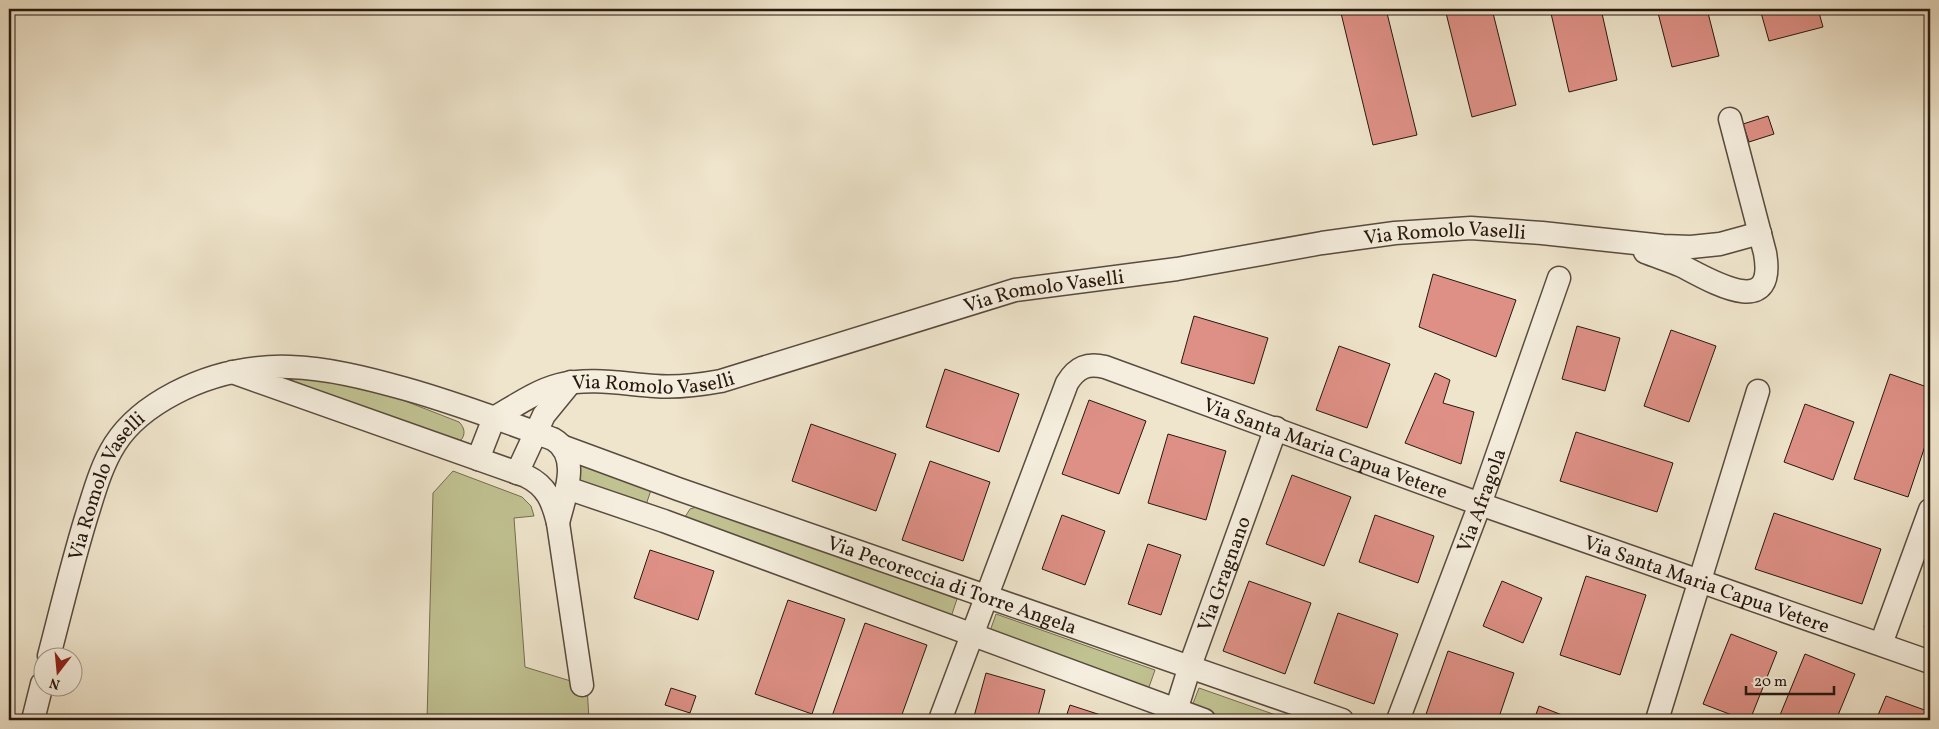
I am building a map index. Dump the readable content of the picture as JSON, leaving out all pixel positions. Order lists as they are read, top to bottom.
{
  "streets": {
    "street": [
      "Via Romolo Vaselli",
      "Via Santa Maria Capua Vetere",
      "Via Afragola",
      "Via Gragnano",
      "Via Pecoreccia di Torre Angela"
    ]
  },
  "crossings": [
    ["Via Romolo Vaselli", "Via Pecoreccia di Torre Angela"],
    ["Via Santa Maria Capua Vetere", "Via Afragola"],
    ["Via Santa Maria Capua Vetere", "Via Gragnano"],
    ["Via Santa Maria Capua Vetere", "Via Pecoreccia di Torre Angela"],
    ["Via Gragnano", "Via Pecoreccia di Torre Angela"]
  ],
  "scale_bar": "20 m",
  "north": "bottom"
}
